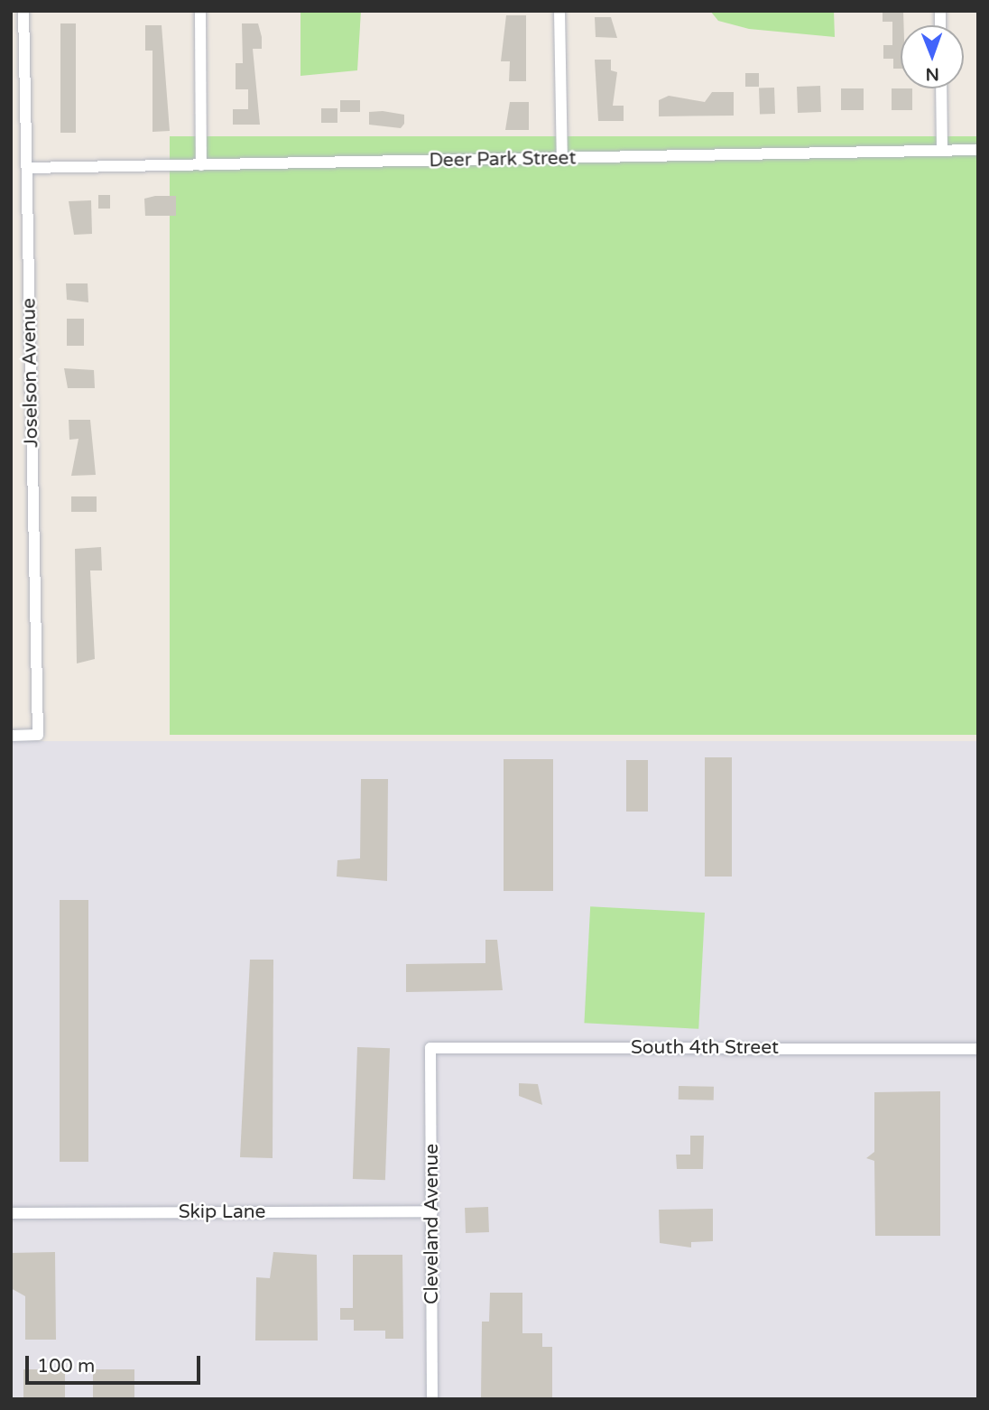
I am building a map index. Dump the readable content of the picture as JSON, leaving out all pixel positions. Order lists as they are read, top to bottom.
{
  "streets": {
    "street": [
      "Deer Park Street",
      "Joselson Avenue",
      "South 4th Street",
      "Skip Lane",
      "Cleveland Avenue"
    ]
  },
  "crossings": [
    ["Deer Park Street", "Joselson Avenue"],
    ["South 4th Street", "Cleveland Avenue"],
    ["Skip Lane", "Cleveland Avenue"]
  ],
  "scale_bar": "100 m",
  "north": "bottom"
}
